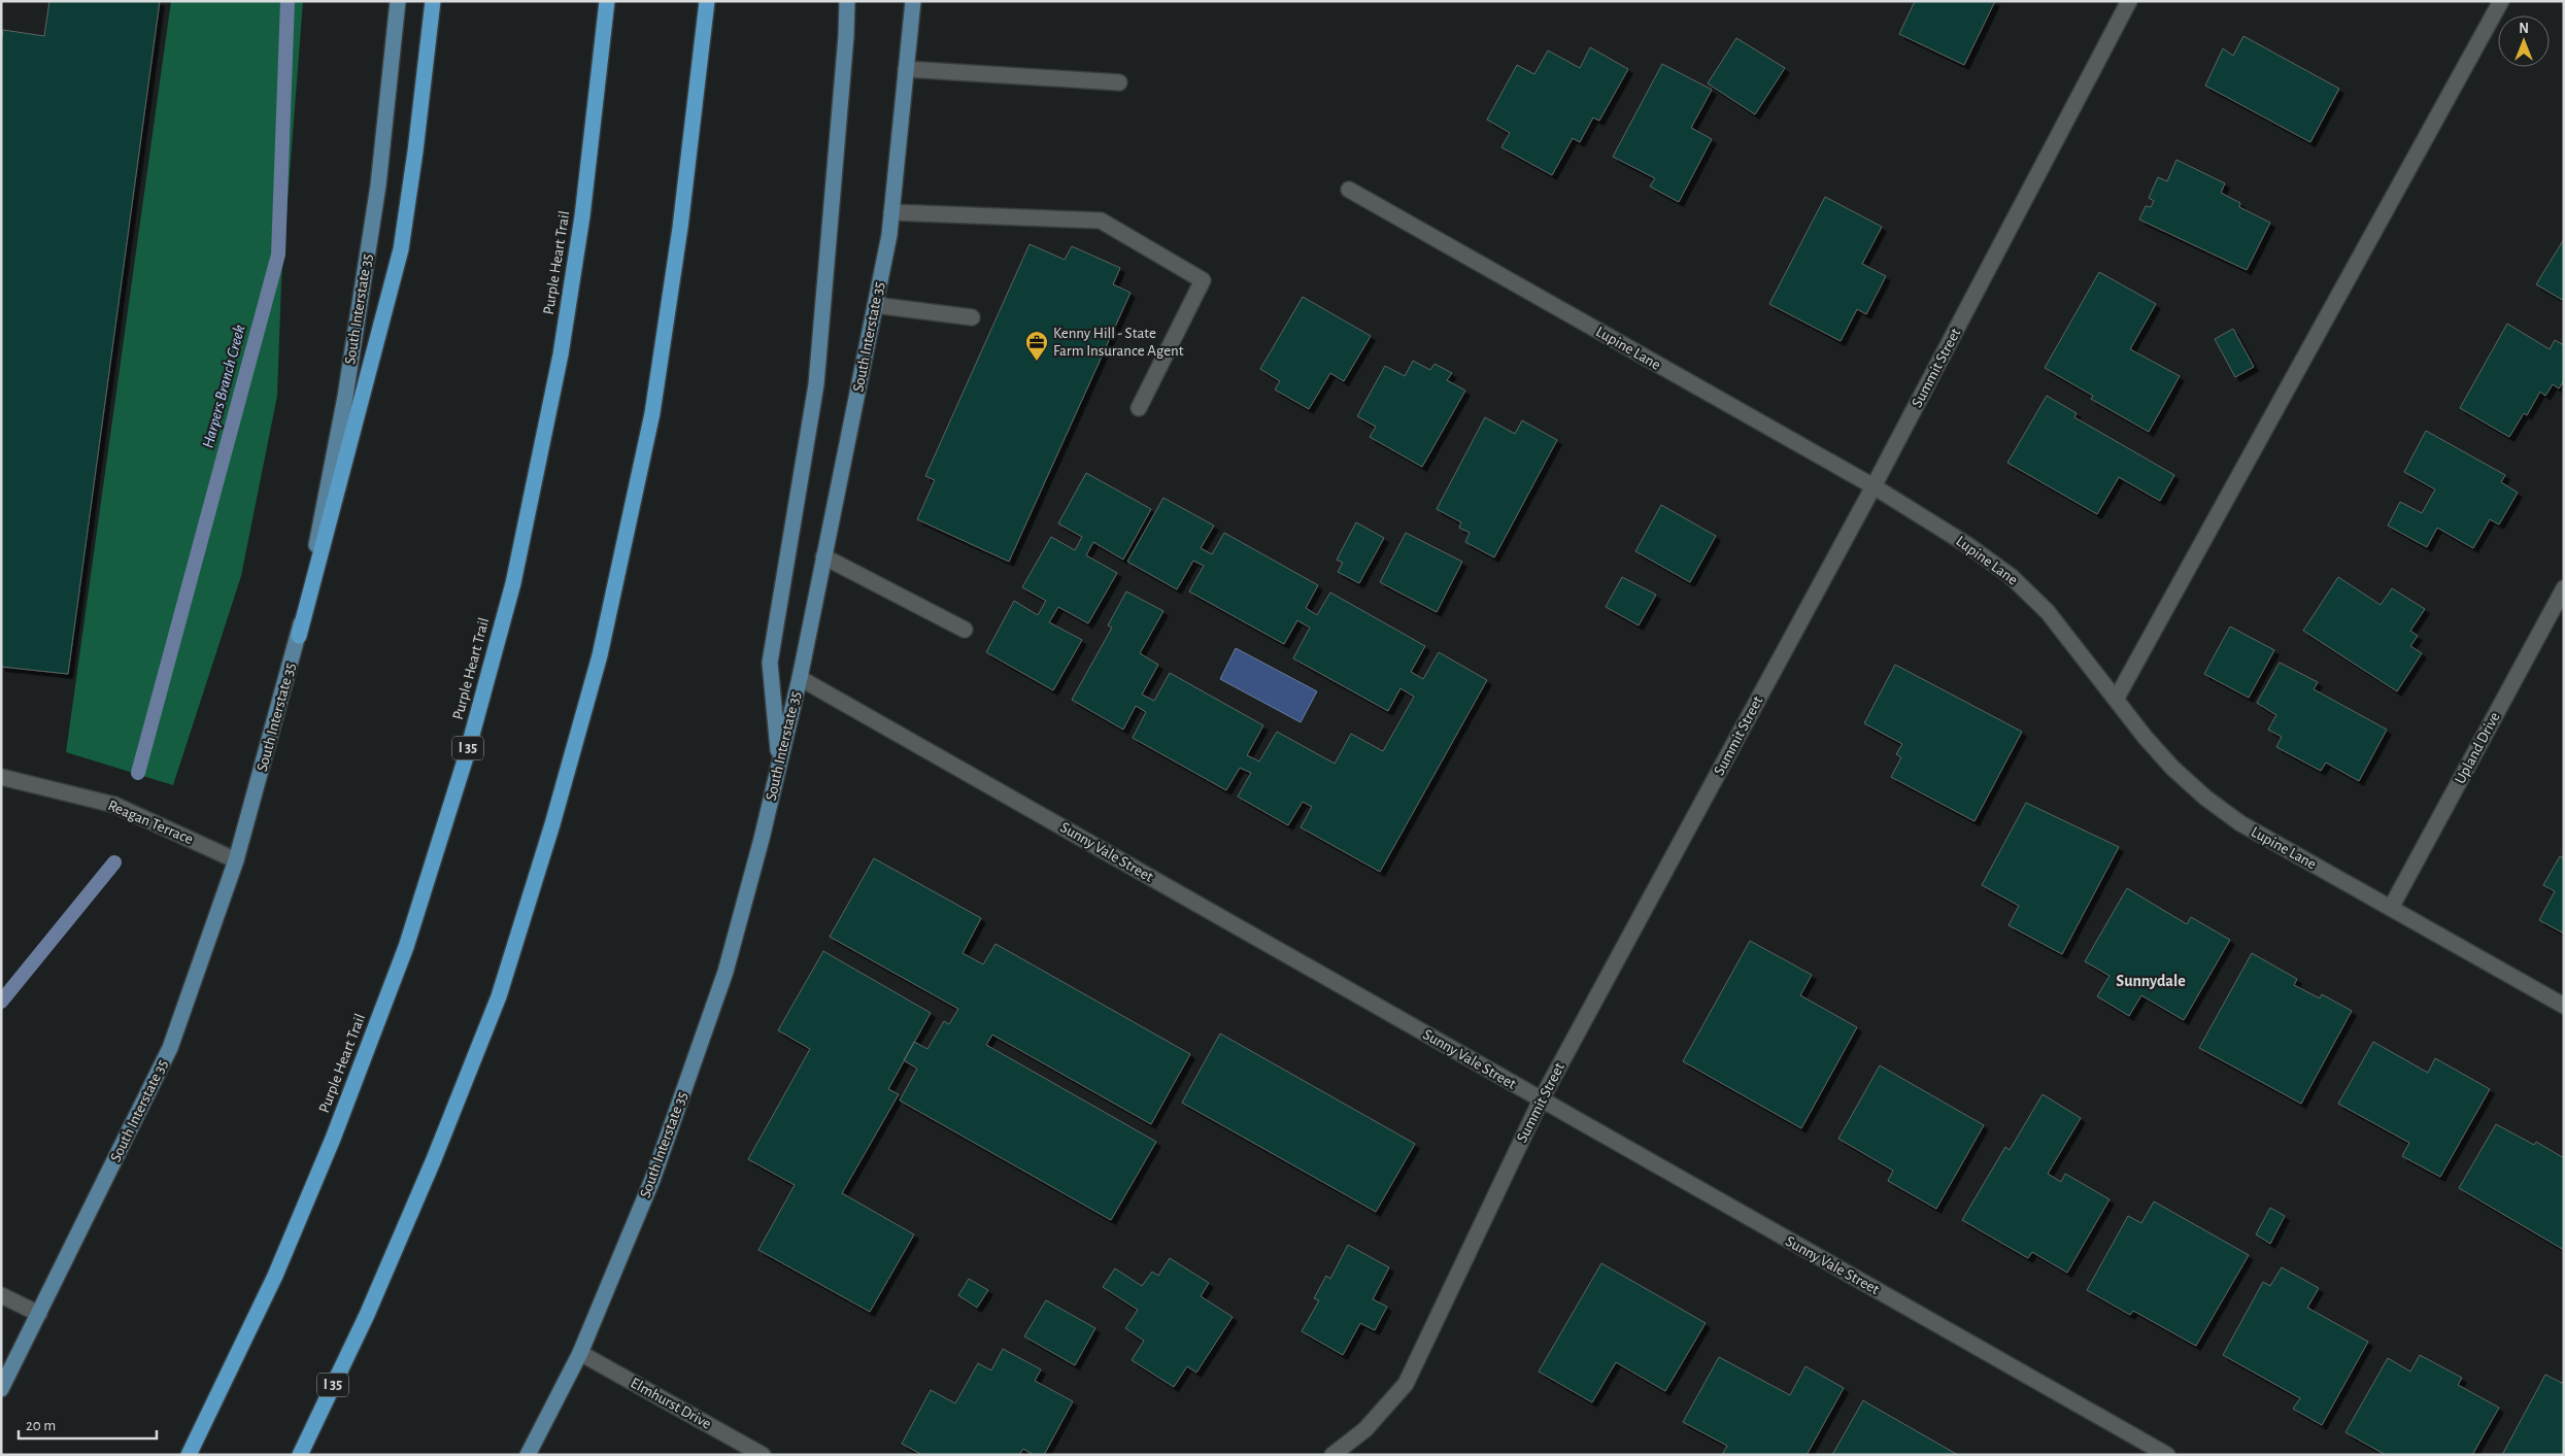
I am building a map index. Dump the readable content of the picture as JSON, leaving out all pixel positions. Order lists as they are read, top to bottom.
{
  "streets": {
    "highway": ["Purple Heart Trail", "I 35"],
    "main road": ["South Interstate 35"],
    "street": [
      "Lupine Lane",
      "Summit Street",
      "Upland Drive",
      "Reagan Terrace",
      "Sunny Vale Street",
      "Elmhurst Drive"
    ]
  },
  "crossings": [
    ["South Interstate 35", "Reagan Terrace"],
    ["South Interstate 35", "Sunny Vale Street"],
    ["South Interstate 35", "Elmhurst Drive"],
    ["Lupine Lane", "Summit Street"],
    ["Lupine Lane", "Upland Drive"],
    ["Summit Street", "Sunny Vale Street"]
  ],
  "districts": ["Sunnydale"],
  "water": ["Harpers Branch Creek"],
  "places": {
    "office": ["Kenny Hill - State Farm Insurance Agent"]
  },
  "scale_bar": "20 m",
  "north": "top"
}
